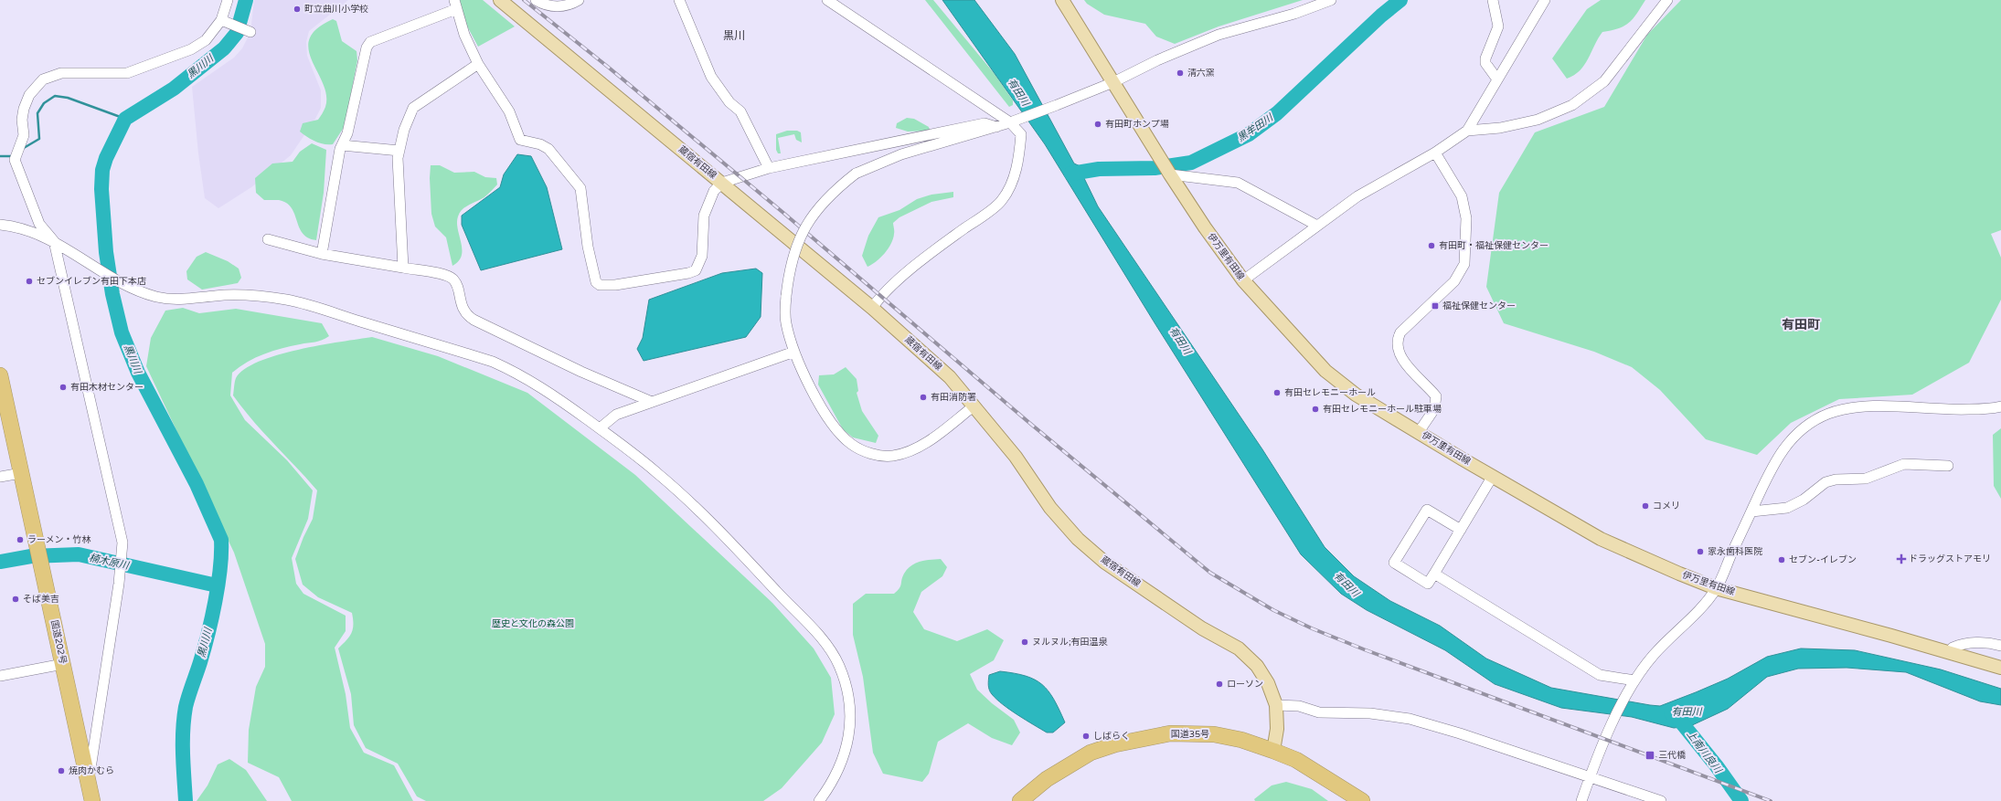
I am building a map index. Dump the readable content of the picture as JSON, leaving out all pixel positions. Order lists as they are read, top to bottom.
{
  "streets": {
    "highway": ["国道202号", "国道35号"],
    "main road": ["蔵宿有田線", "伊万里有田線"]
  },
  "crossings": [
    ["蔵宿有田線", "国道35号"]
  ],
  "districts": ["黒川", "有田町"],
  "water": [
    "黒川川",
    "有田川",
    "黒牟田川",
    "楠木原川",
    "上南川良川"
  ],
  "parks": ["歴史と文化の森公園"],
  "places": {
    "other": [
      "町立曲川小学校",
      "清六窯",
      "有田町ホンプ場",
      "有田町・福祉保健センター",
      "セブンイレブン有田下本店",
      "有田木材センター",
      "有田セレモニーホール",
      "有田消防署",
      "有田セレモニーホール駐車場",
      "コメリ",
      "ラーメン・竹林",
      "家永歯科医院",
      "セブン-イレブン",
      "そば美吉",
      "ヌルヌル;有田温泉",
      "ローソン",
      "しばらく",
      "焼肉かむら"
    ],
    "transit": ["福祉保健センター", "三代橋"],
    "health": ["ドラッグストアモリ"]
  }
}
